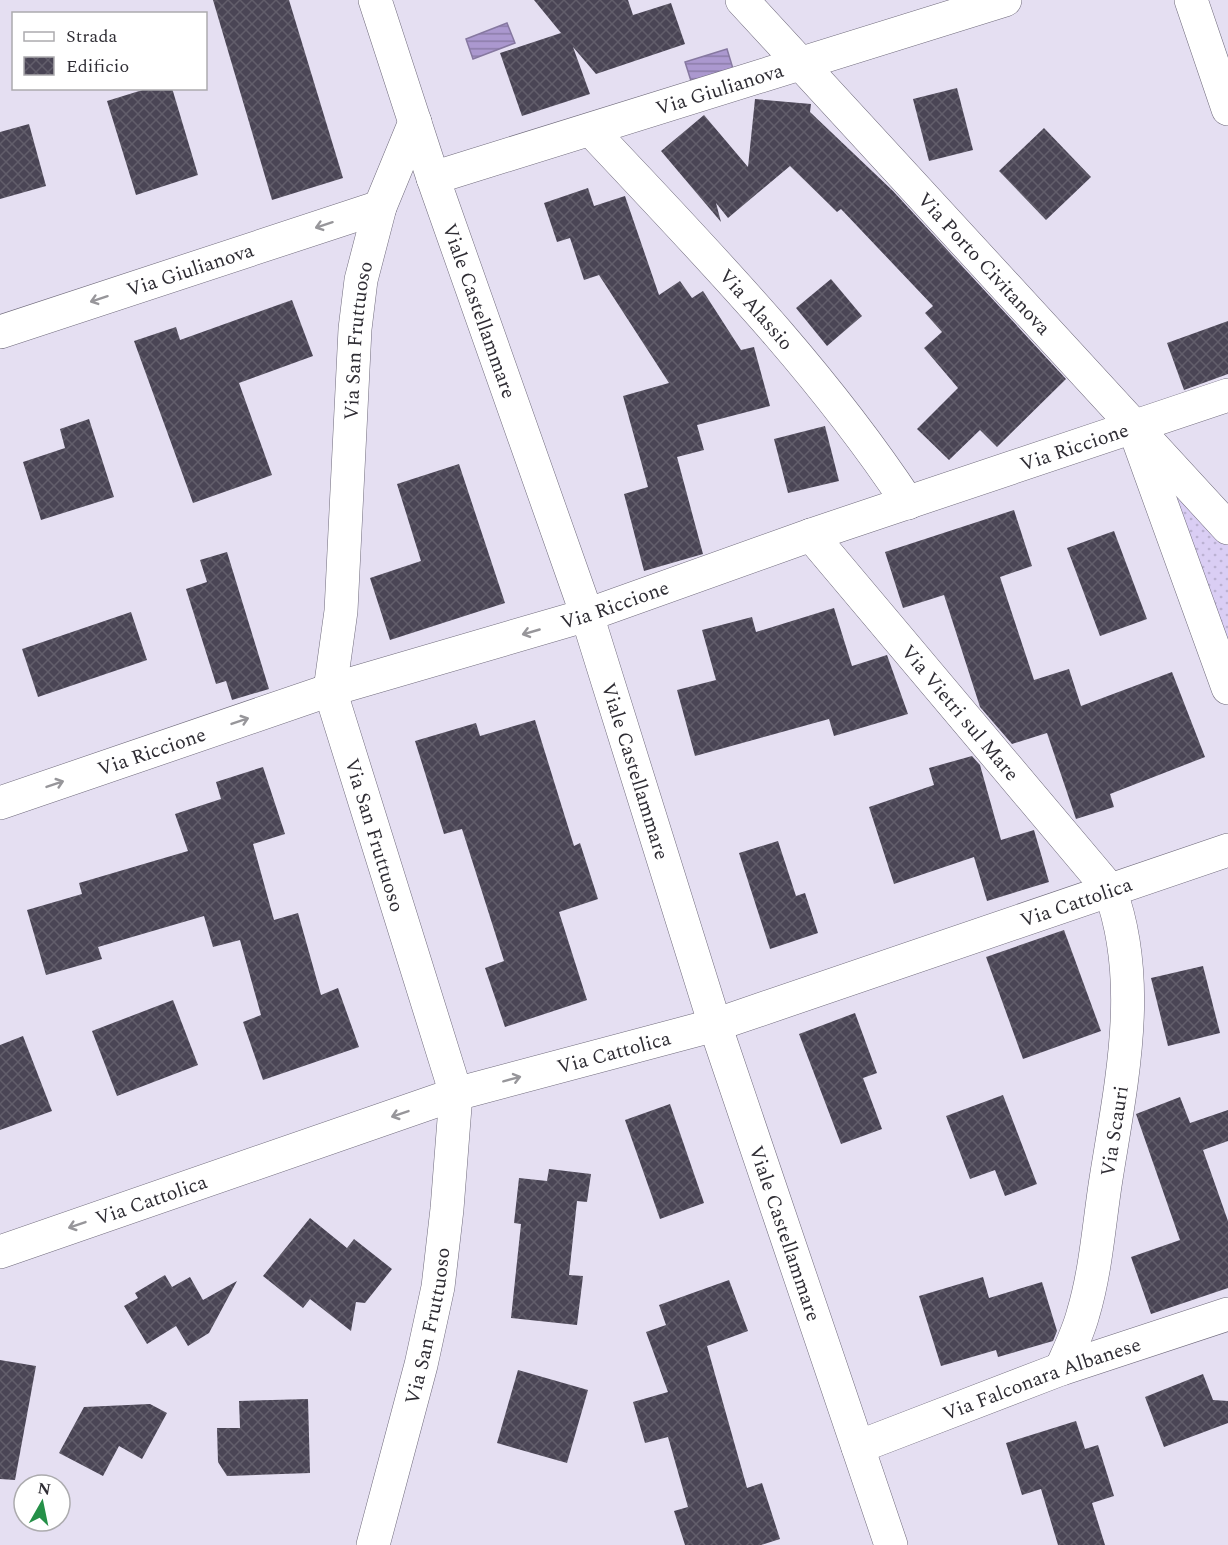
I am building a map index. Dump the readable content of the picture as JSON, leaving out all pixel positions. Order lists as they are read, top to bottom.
{
  "streets": {
    "street": [
      "Via Giulianova",
      "Via Porto Civitanova",
      "Via Alassio",
      "Viale Castellammare",
      "Via San Fruttuoso",
      "Via Riccione",
      "Via Vietri sul Mare",
      "Via Cattolica",
      "Via Scauri",
      "Via Falconara Albanese"
    ]
  },
  "crossings": [
    ["Via Giulianova", "Via Porto Civitanova"],
    ["Via Giulianova", "Via Alassio"],
    ["Via Giulianova", "Viale Castellammare"],
    ["Via Giulianova", "Via San Fruttuoso"],
    ["Via Porto Civitanova", "Via Riccione"],
    ["Via Alassio", "Via Riccione"],
    ["Viale Castellammare", "Via San Fruttuoso"],
    ["Viale Castellammare", "Via Riccione"],
    ["Viale Castellammare", "Via Cattolica"],
    ["Viale Castellammare", "Via Falconara Albanese"],
    ["Via San Fruttuoso", "Via Riccione"],
    ["Via San Fruttuoso", "Via Cattolica"],
    ["Via Riccione", "Via Vietri sul Mare"],
    ["Via Vietri sul Mare", "Via Cattolica"],
    ["Via Vietri sul Mare", "Via Scauri"],
    ["Via Cattolica", "Via Scauri"],
    ["Via Scauri", "Via Falconara Albanese"]
  ],
  "one_way": ["Via Giulianova"],
  "legend": ["Strada", "Edificio"],
  "north": "top"
}
